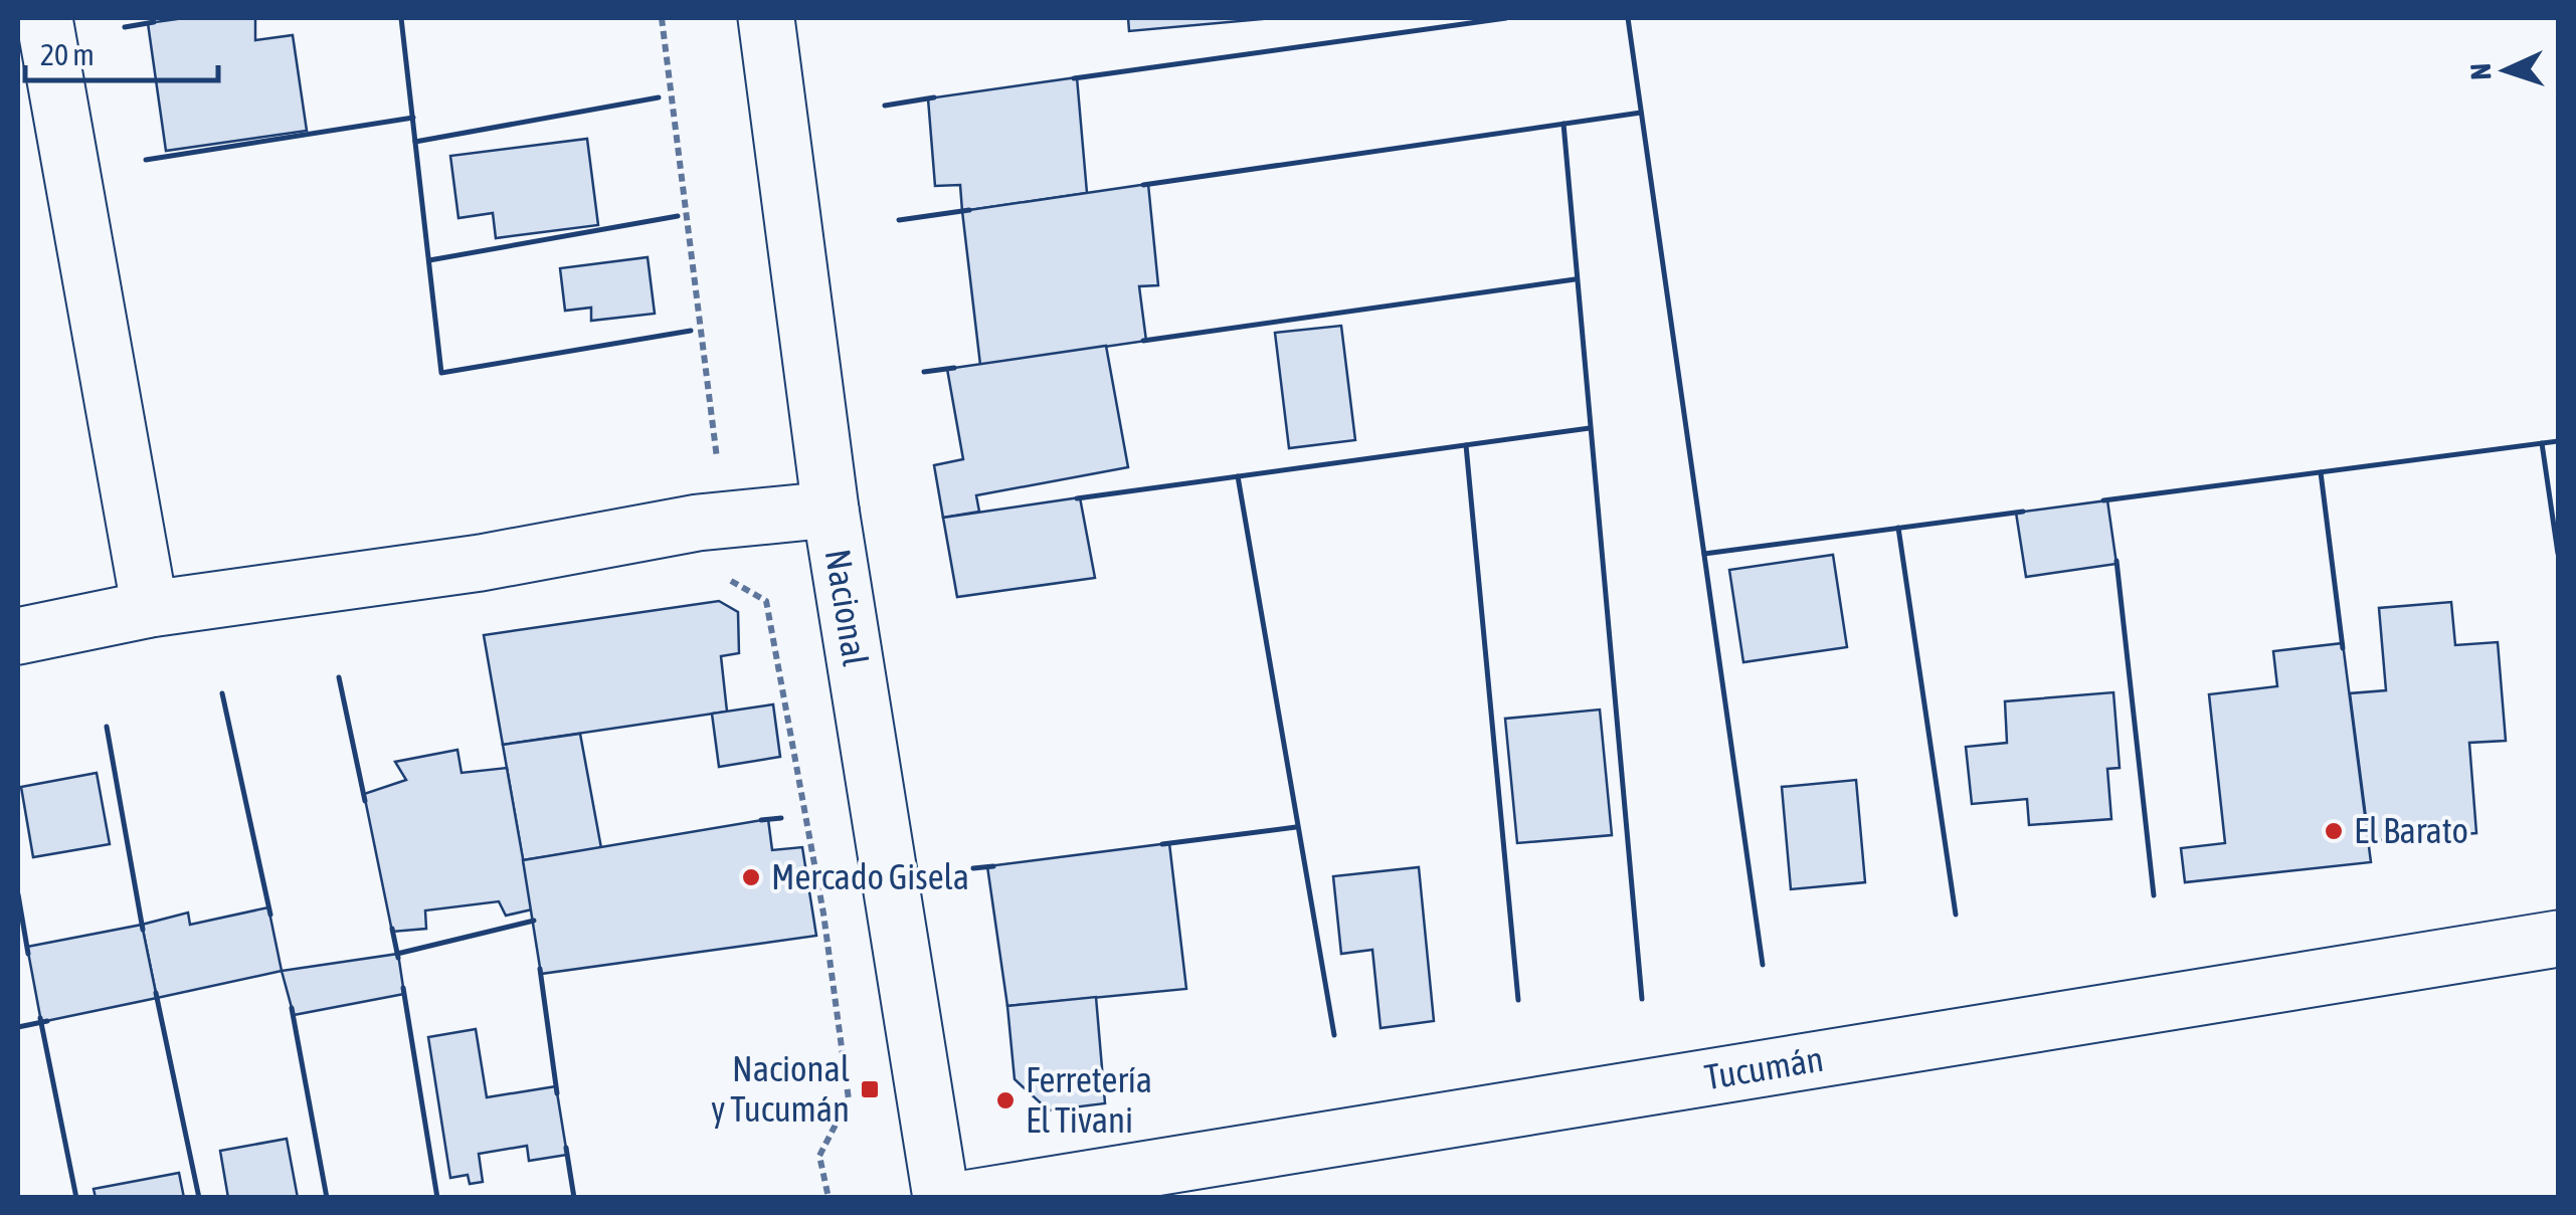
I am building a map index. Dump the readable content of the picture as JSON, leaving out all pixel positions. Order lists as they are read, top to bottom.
{
  "streets": {
    "street": ["Nacional", "Tucumán"]
  },
  "places": {
    "other": ["El Barato", "Mercado Gisela", "Ferretería El Tivani"],
    "transit": ["Nacional y Tucumán"]
  },
  "scale_bar": "20 m",
  "north": "left"
}
